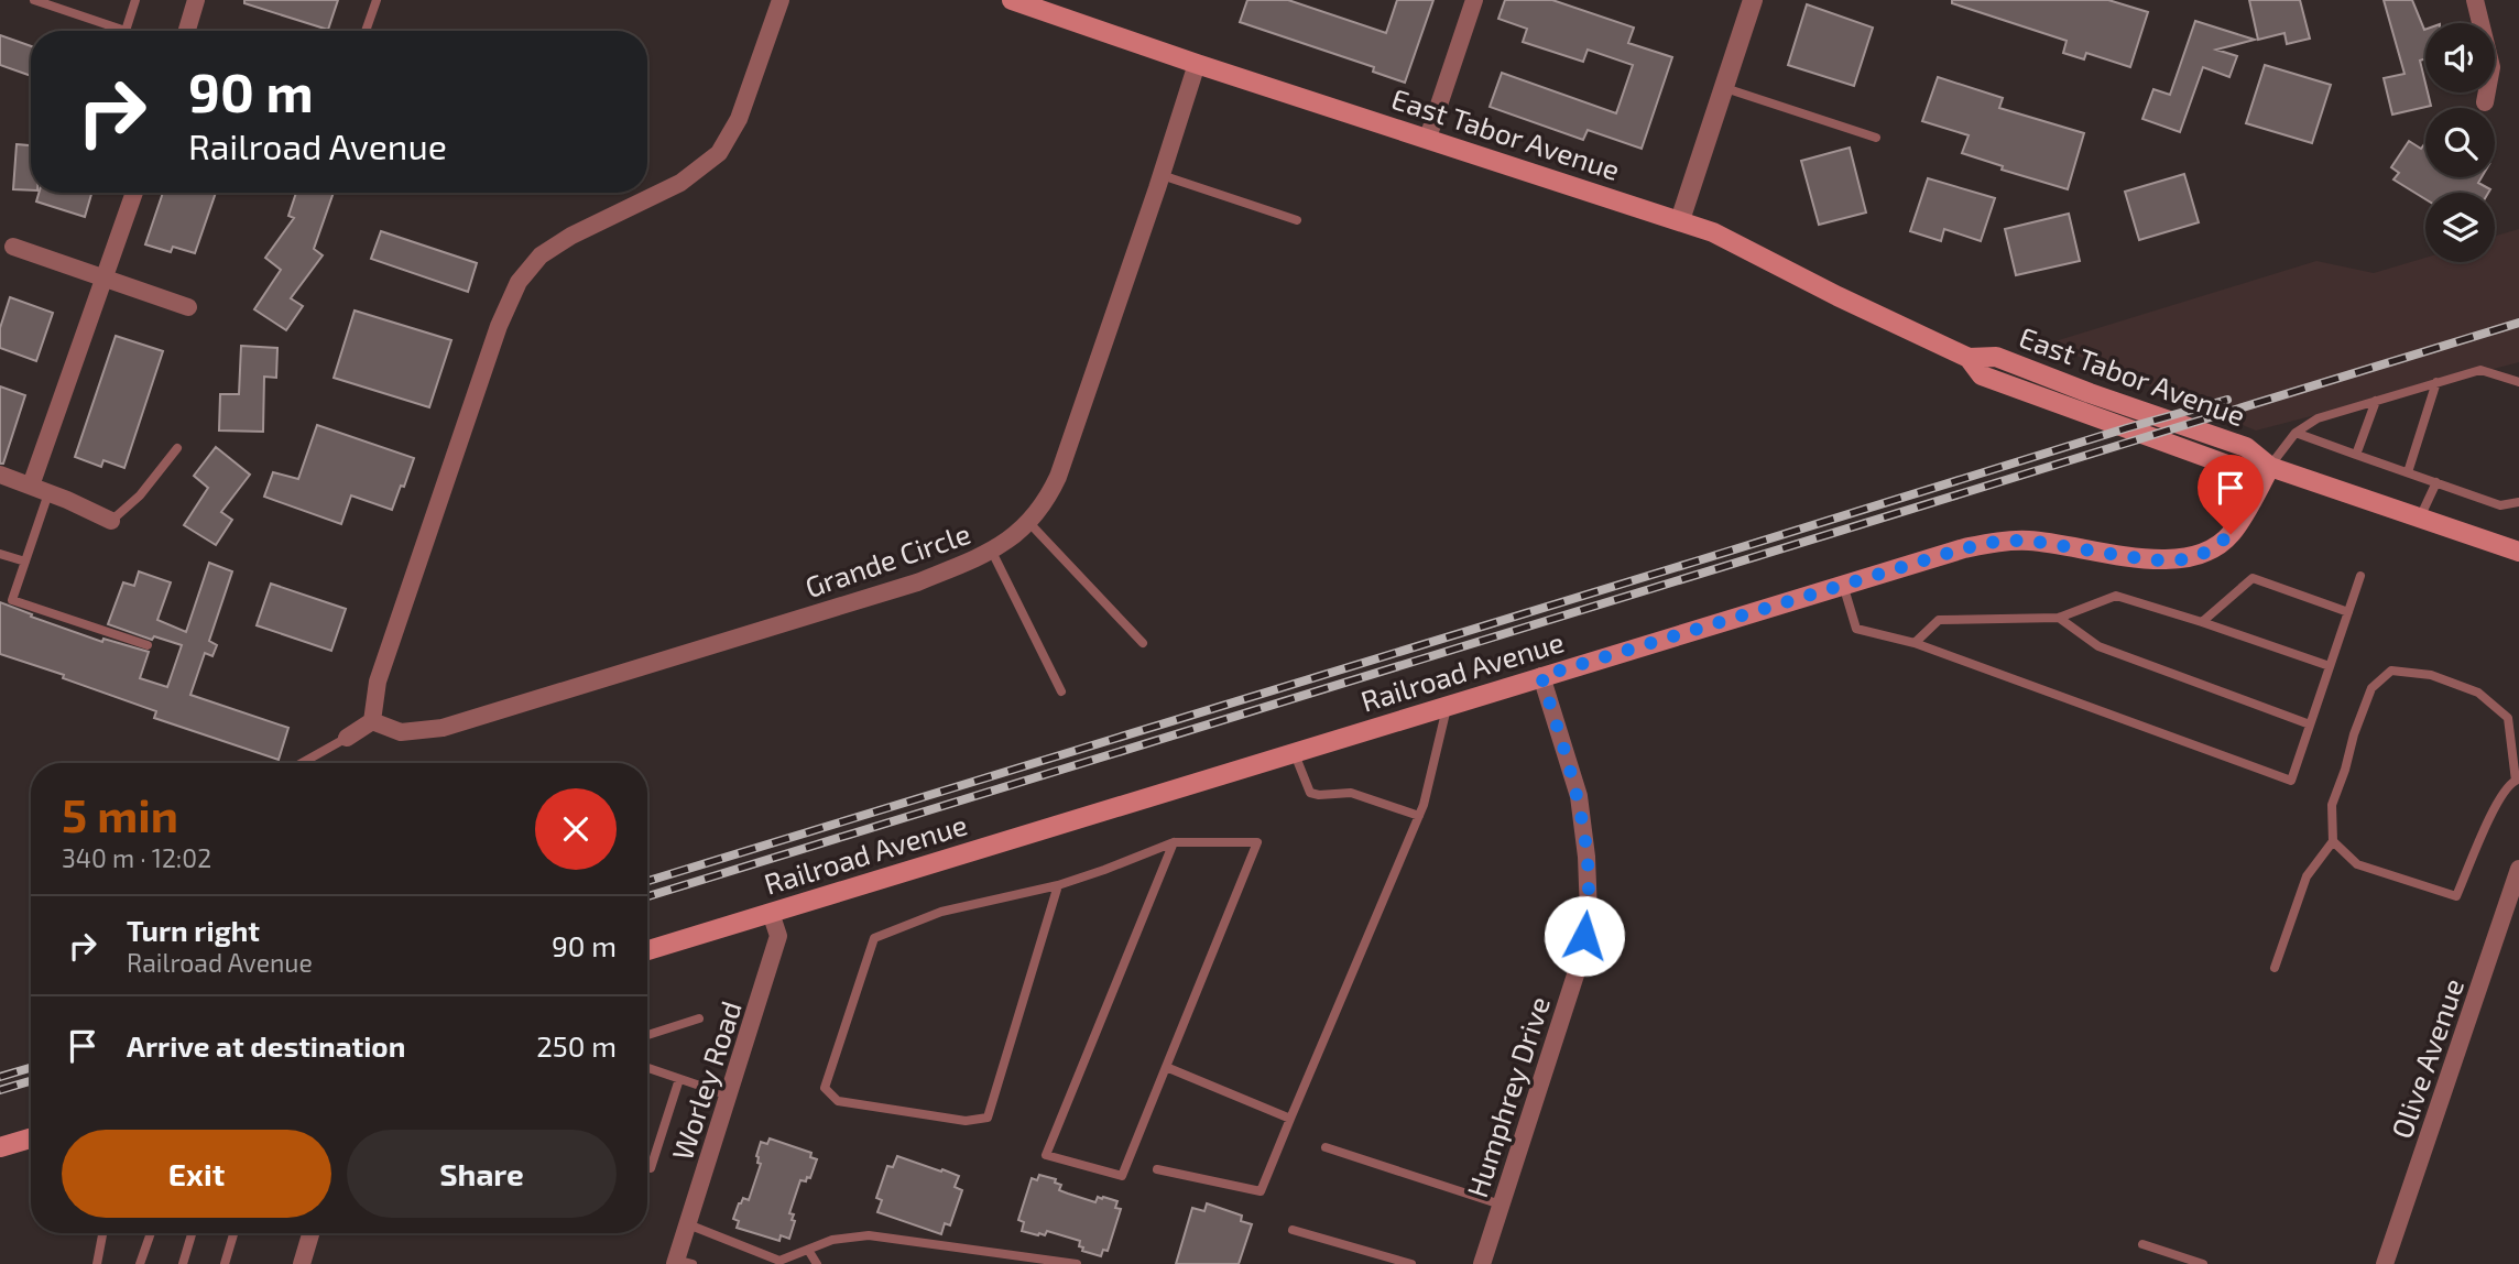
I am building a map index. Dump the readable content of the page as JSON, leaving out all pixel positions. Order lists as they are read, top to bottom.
{
  "streets": {
    "main road": ["East Tabor Avenue", "Railroad Avenue"],
    "street": [
      "Grande Circle",
      "Olive Avenue",
      "Worley Road",
      "Humphrey Drive"
    ]
  },
  "crossings": [
    ["East Tabor Avenue", "Grande Circle"],
    ["East Tabor Avenue", "Railroad Avenue"],
    ["Railroad Avenue", "Worley Road"],
    ["Railroad Avenue", "Humphrey Drive"]
  ],
  "page": {
    "turn": ["90 m", "Railroad Avenue"],
    "heading": ["5 min", "340 m · 12:02"],
    "list": [
      {
        "name": "Turn right",
        "note": "Railroad Avenue",
        "value": "90 m"
      },
      {
        "name": "Arrive at destination",
        "value": "250 m"
      }
    ],
    "buttons": ["Exit", "Share"]
  }
}
